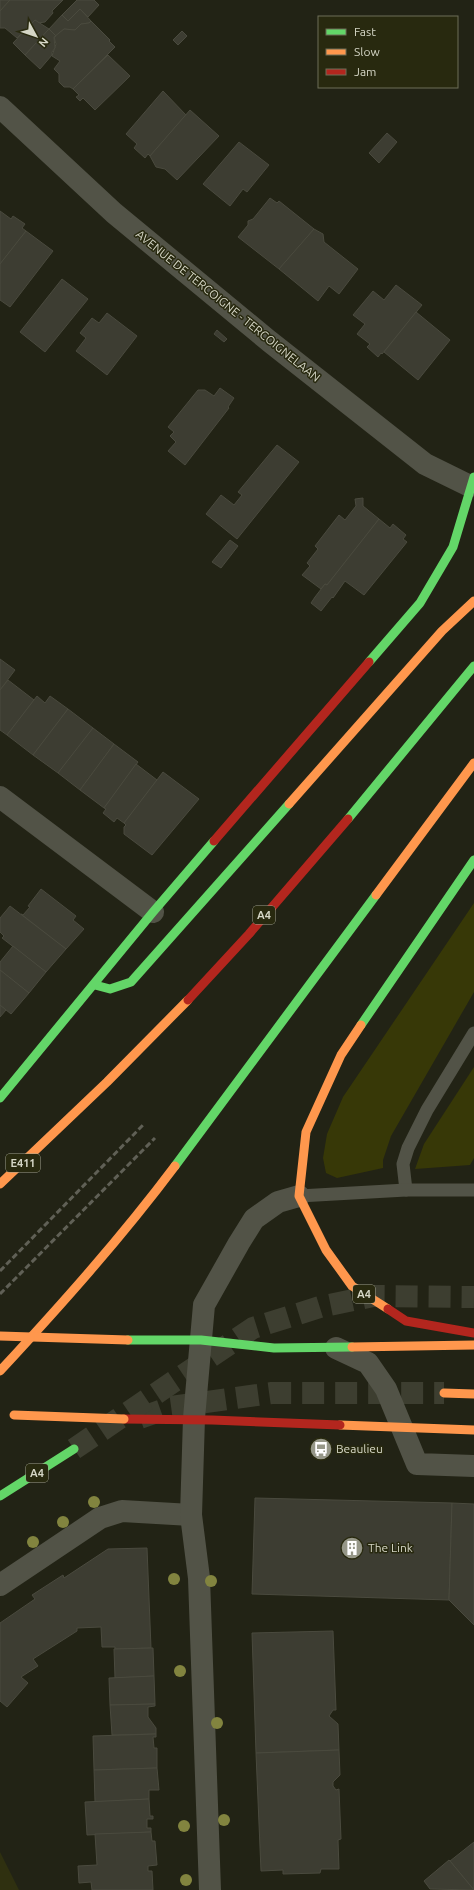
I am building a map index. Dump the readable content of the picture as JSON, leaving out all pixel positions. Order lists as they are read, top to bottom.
{
  "streets": {
    "main road": ["A4", "E411"],
    "street": ["AVENUE DE TERCOIGNE - TERCOIGNELAAN"]
  },
  "crossings": [
    ["A4", "E411"]
  ],
  "places": {
    "bus stop": ["Beaulieu"],
    "building": ["The Link"]
  },
  "legend": ["Fast", "Slow", "Jam"],
  "north": "bottom right"
}
